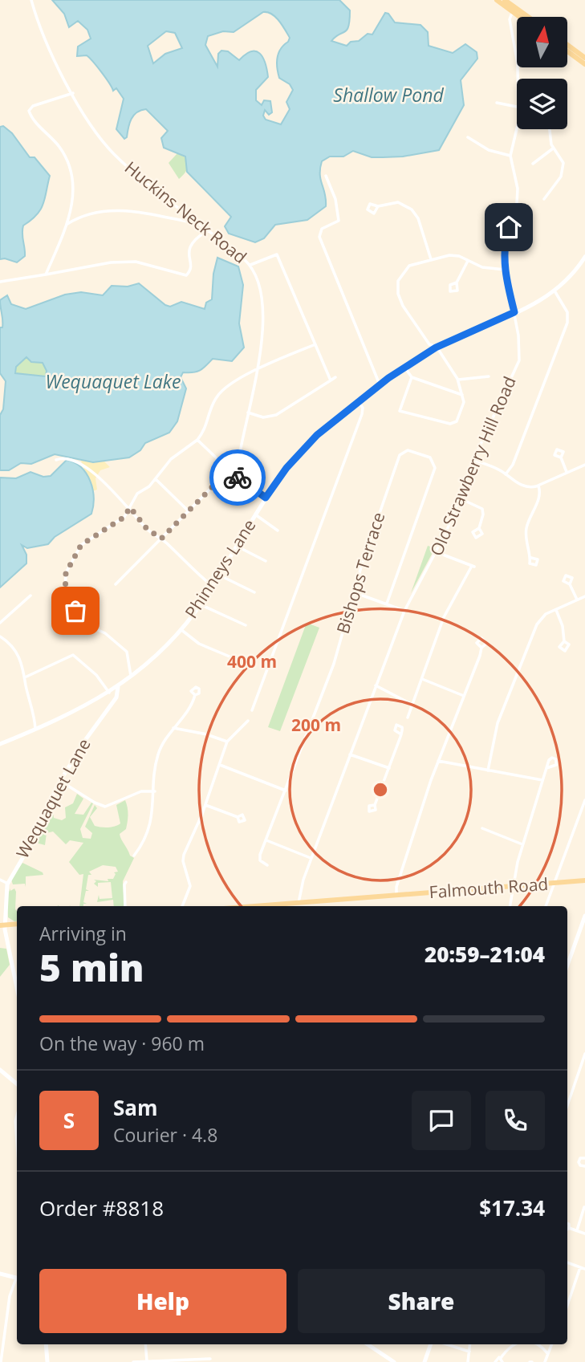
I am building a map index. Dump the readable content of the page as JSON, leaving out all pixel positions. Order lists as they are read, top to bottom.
{
  "streets": {
    "main road": ["Phinneys Lane", "Wequaquet Lane", "Falmouth Road"],
    "street": ["Huckins Neck Road", "Old Strawberry Hill Road", "Bishops Terrace"]
  },
  "crossings": [
    ["Old Strawberry Hill Road", "Phinneys Lane"],
    ["Old Strawberry Hill Road", "Falmouth Road"],
    ["Phinneys Lane", "Wequaquet Lane"]
  ],
  "water": ["Shallow Pond", "Wequaquet Lake"],
  "north": "top",
  "page": {
    "heading": ["5 min", "Arriving in", "20:59–21:04"],
    "panel": [
      "Sam",
      "Courier · 4.8",
      "Order #8818",
      "$17.34"
    ],
    "bar": "On the way · 960 m",
    "round": "S",
    "buttons": ["Help", "Share"]
  },
  "rings": ["400 m", "200 m"]
}
